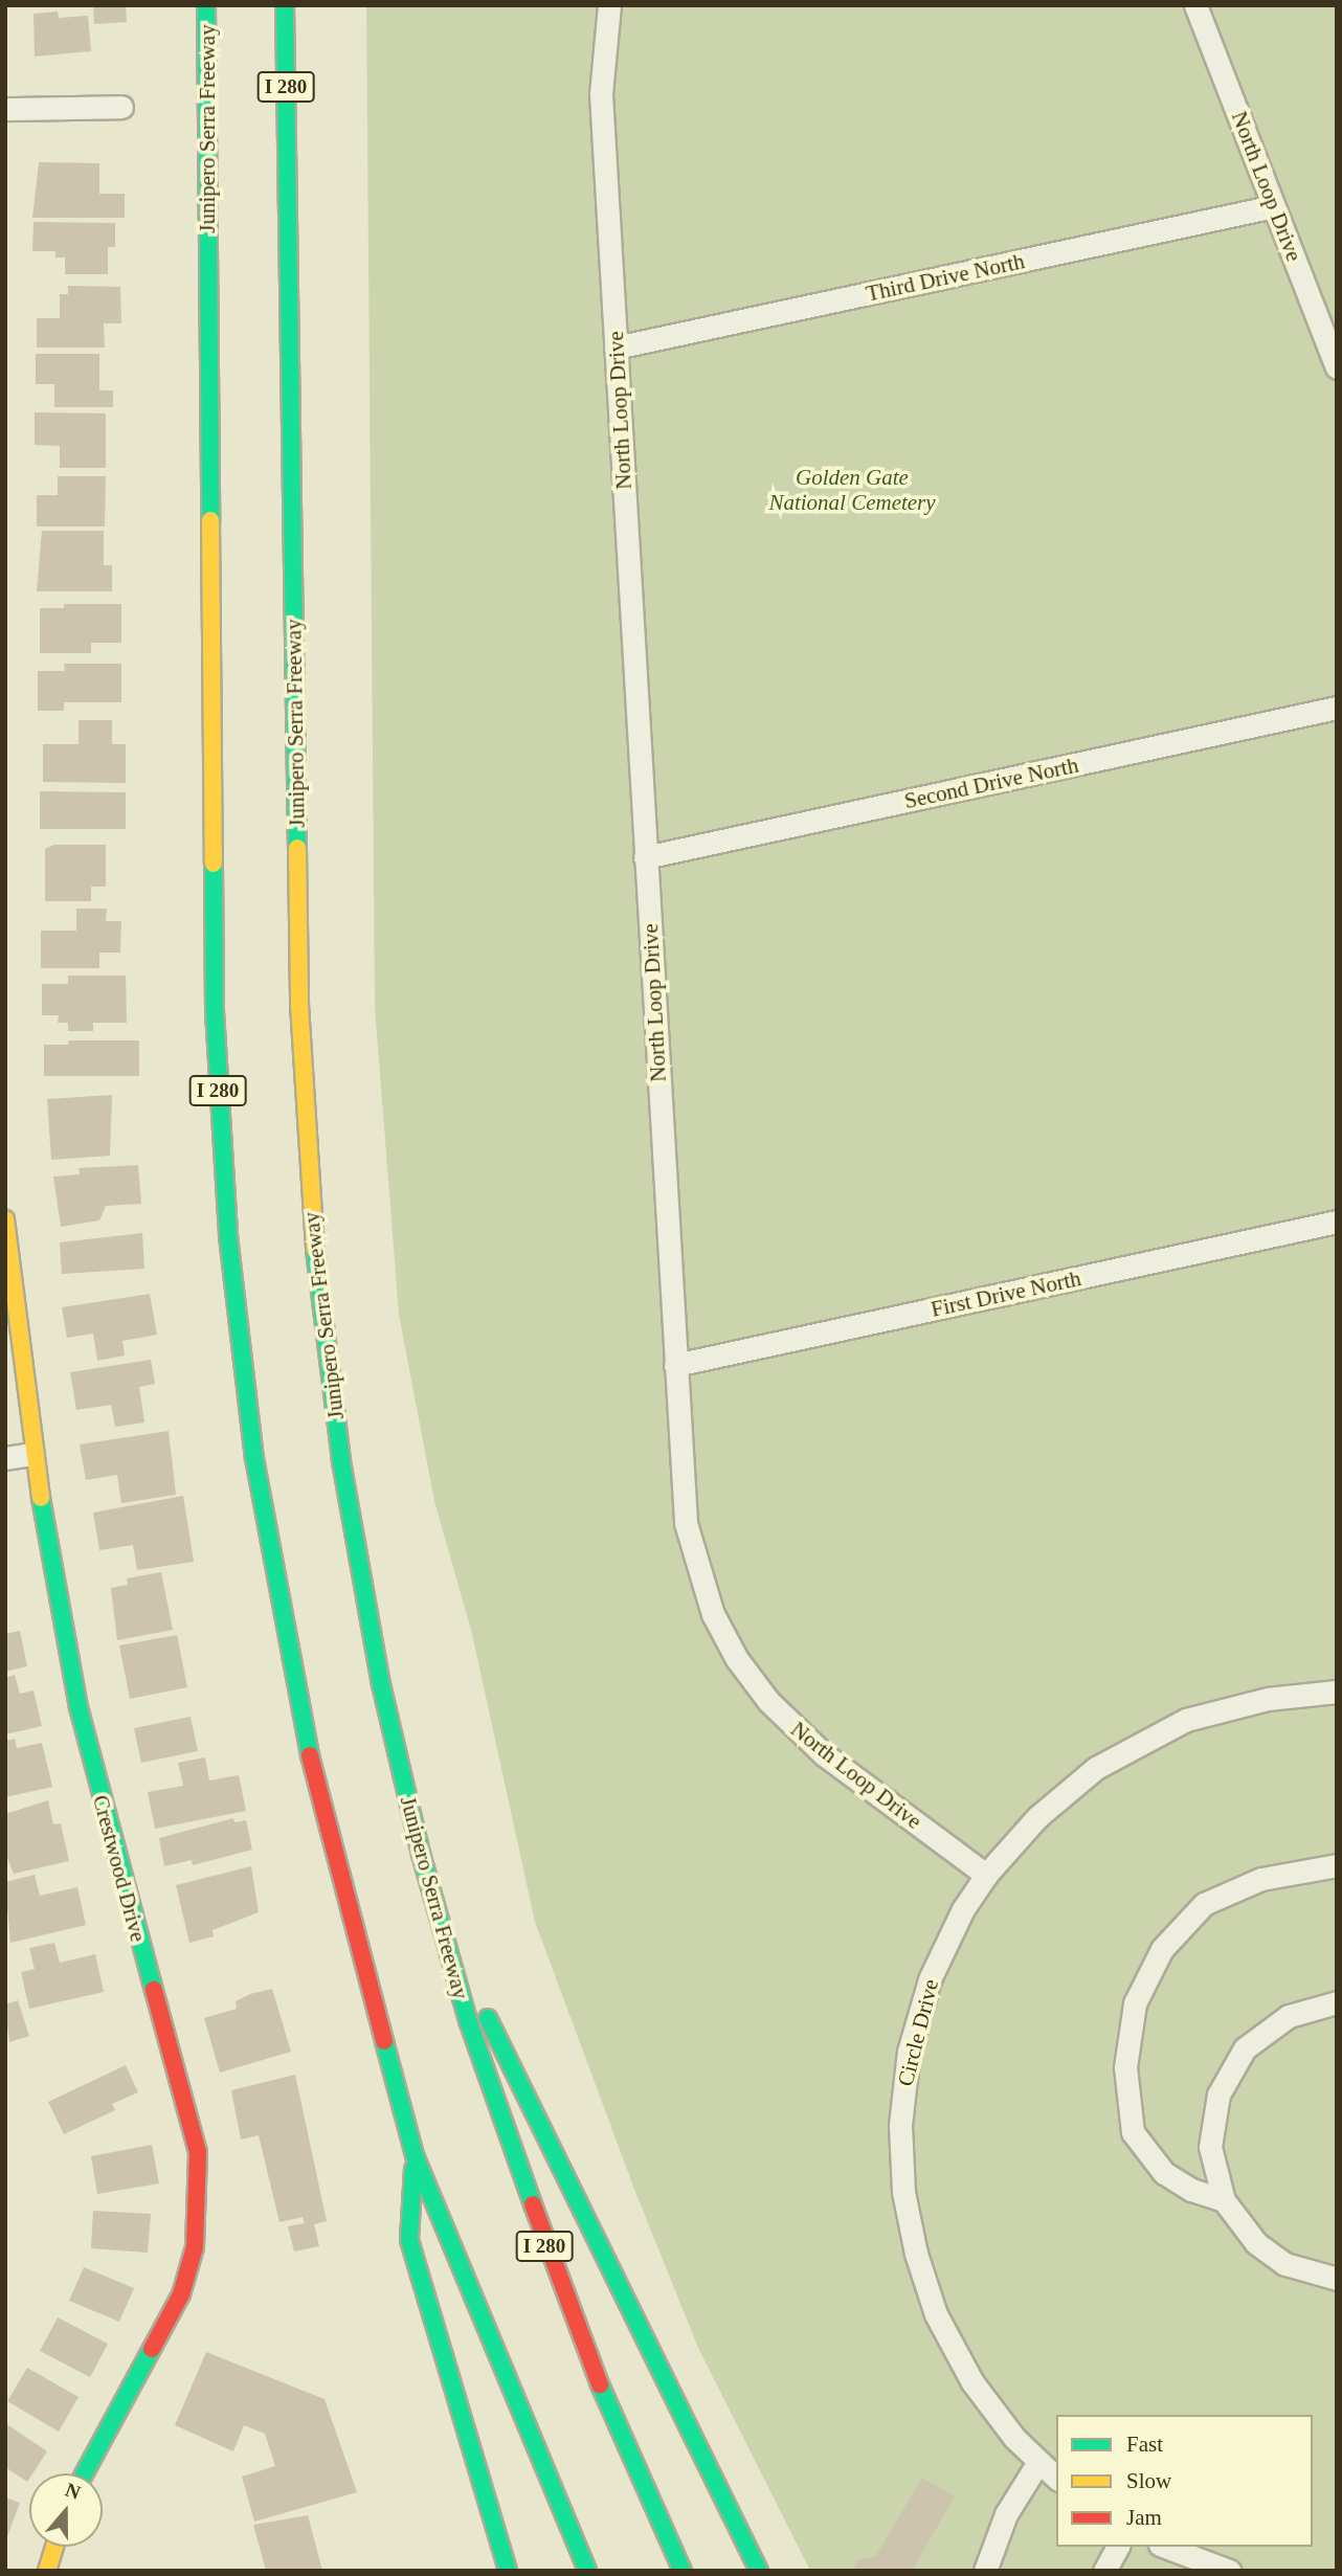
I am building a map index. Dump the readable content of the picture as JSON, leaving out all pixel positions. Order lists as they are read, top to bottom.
{
  "streets": {
    "main road": ["I 280", "Junipero Serra Freeway", "Crestwood Drive"],
    "street": [
      "North Loop Drive",
      "Third Drive North",
      "Second Drive North",
      "First Drive North",
      "Circle Drive"
    ]
  },
  "crossings": [
    ["North Loop Drive", "Third Drive North"],
    ["North Loop Drive", "Second Drive North"],
    ["North Loop Drive", "First Drive North"],
    ["North Loop Drive", "Circle Drive"]
  ],
  "parks": ["Golden Gate National Cemetery"],
  "legend": ["Fast", "Slow", "Jam"],
  "north": "top"
}
